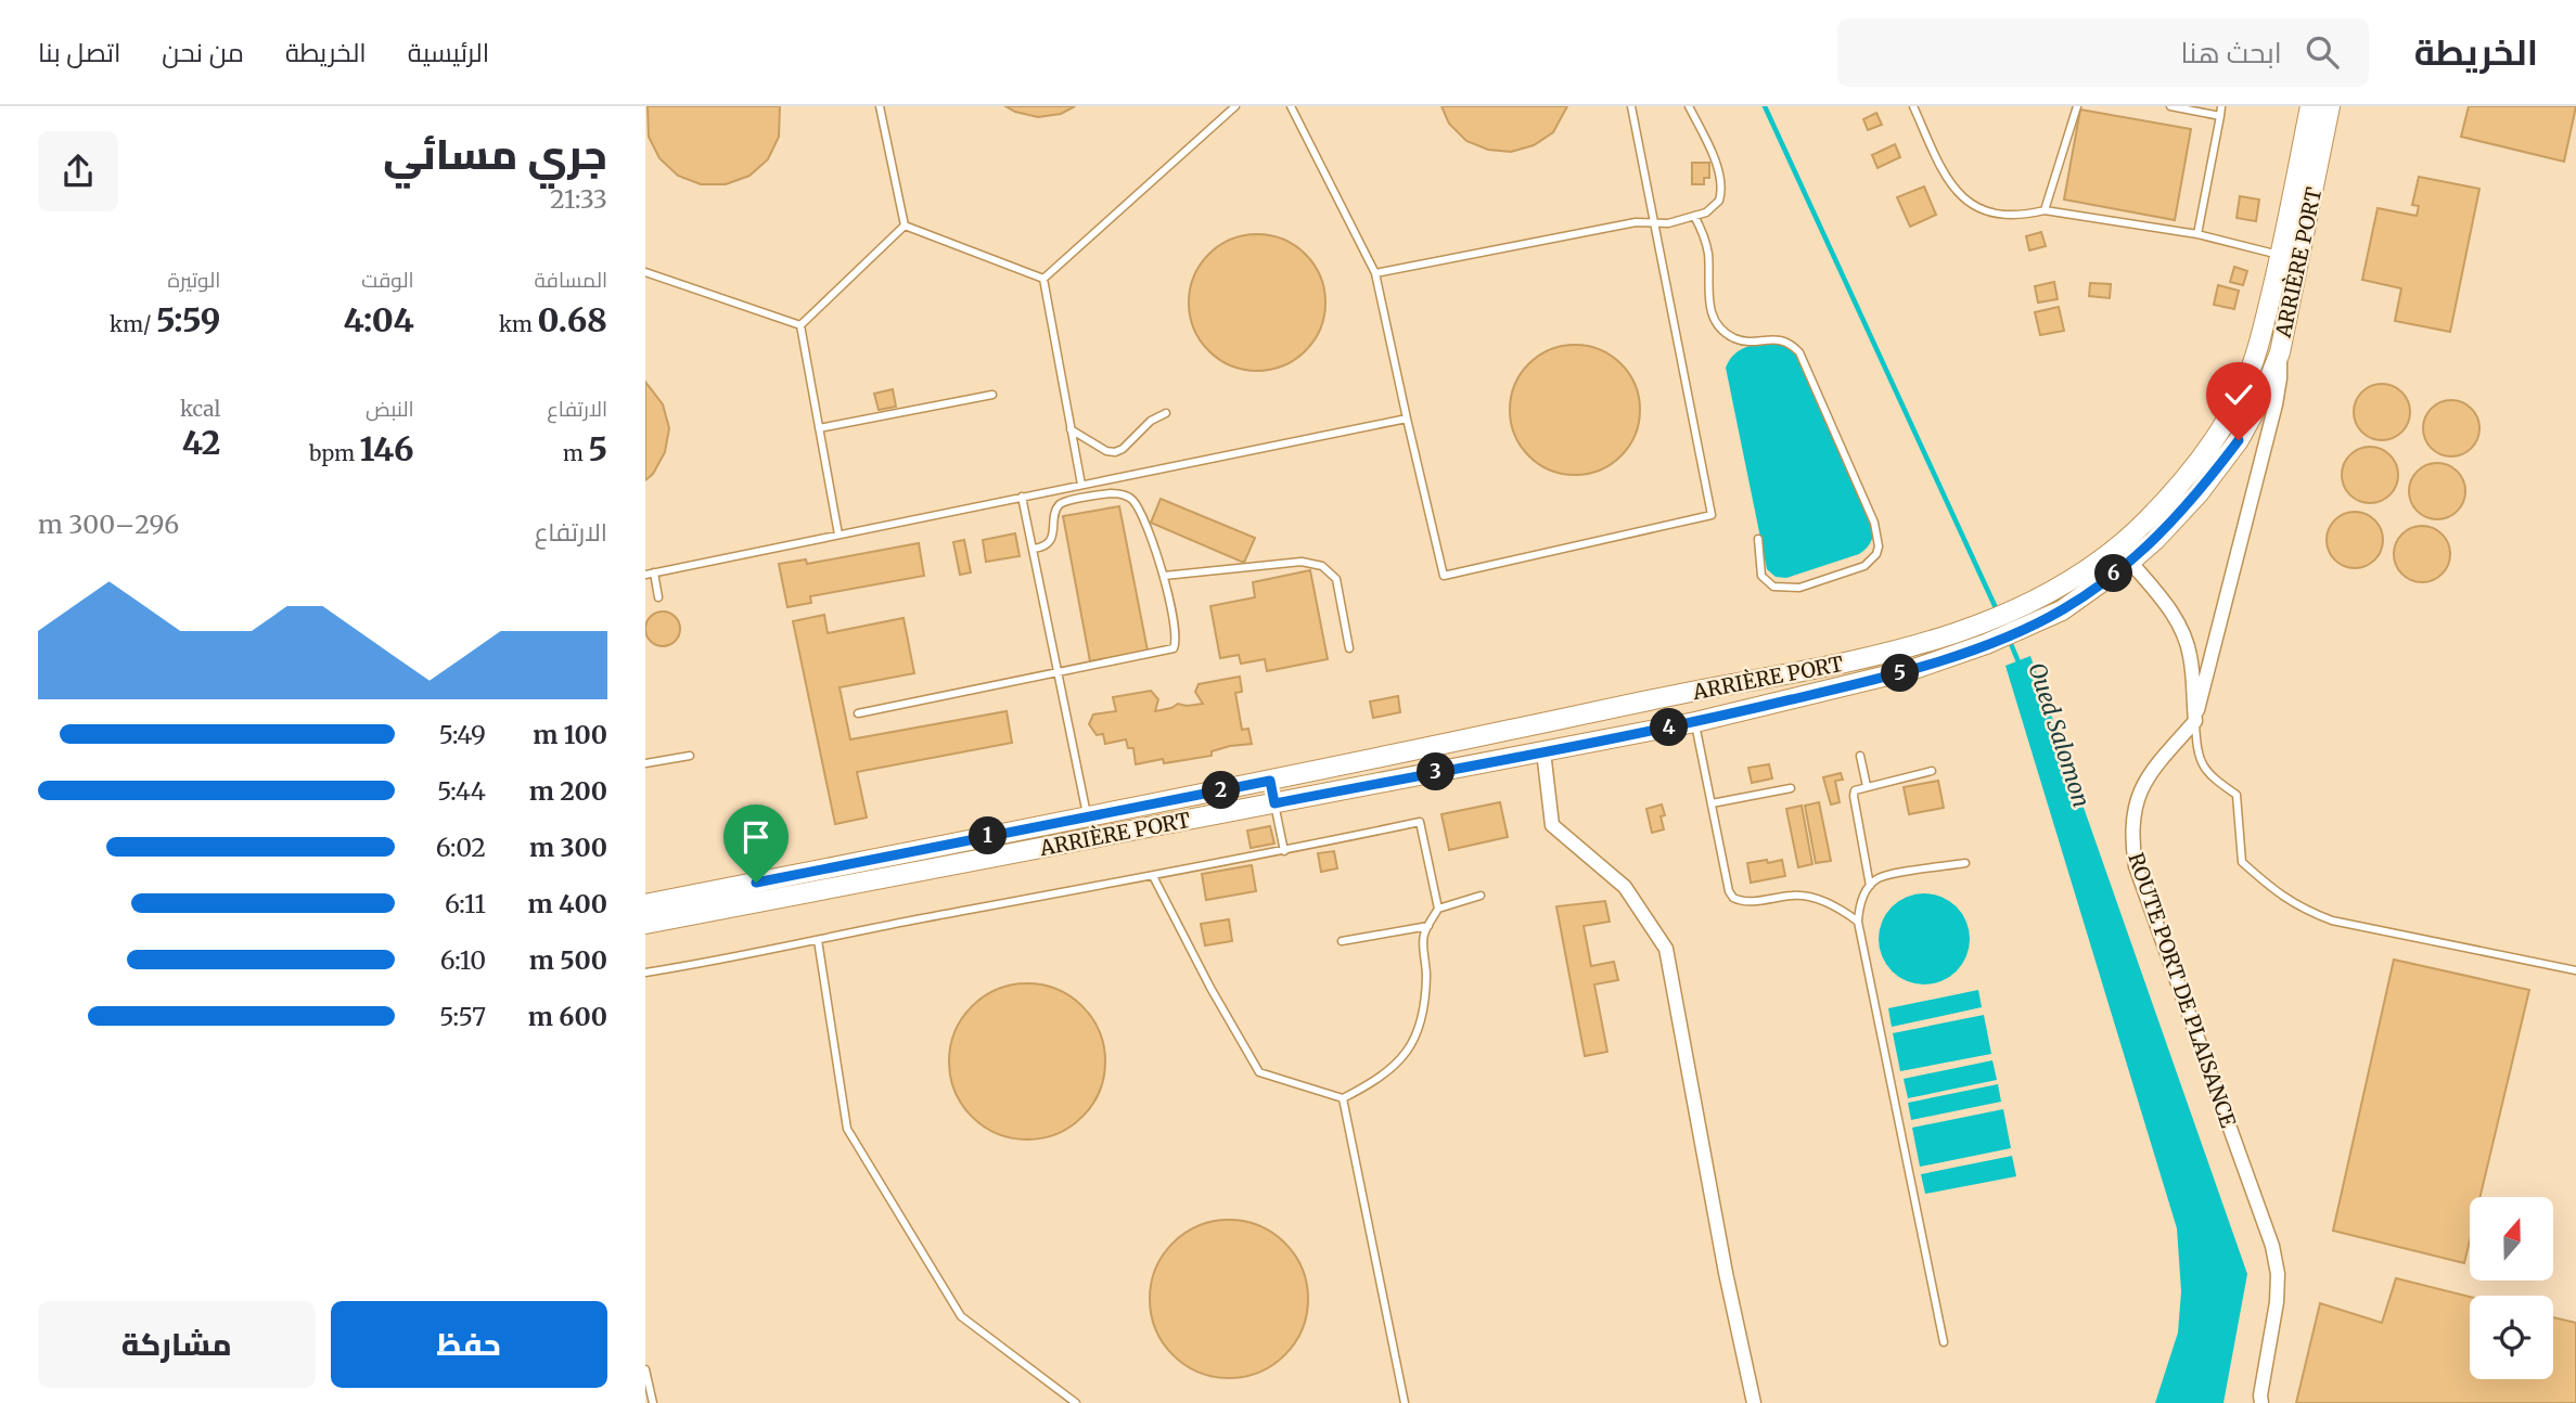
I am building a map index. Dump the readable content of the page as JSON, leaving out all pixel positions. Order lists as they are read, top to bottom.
{
  "streets": {
    "street": ["ARRIÈRE PORT", "ROUTE PORT DE PLAISANCE"]
  },
  "water": ["Oued Salomon"],
  "north": "top",
  "page": {
    "header": "الخريطة",
    "search": "ابحث هنا",
    "nav": [
      "الرئيسية",
      "الخريطة",
      "من نحن",
      "اتصل بنا"
    ],
    "heading": ["جري مسائي", "21:33"],
    "stats": [
      ["المسافة", "0.68 km"],
      ["الوقت", "4:04"],
      ["الوتيرة", "5:59 /km"],
      ["الارتفاع", "5 m"],
      ["النبض", "146 bpm"],
      ["kcal", "42"]
    ],
    "chart": ["الارتفاع", "296–300 m"],
    "pins": [
      "6",
      "5",
      "4",
      "3",
      "2",
      "1"
    ],
    "list": [
      {
        "name": "100 m",
        "note": "5:49"
      },
      {
        "name": "200 m",
        "note": "5:44"
      },
      {
        "name": "300 m",
        "note": "6:02"
      },
      {
        "name": "400 m",
        "note": "6:11"
      },
      {
        "name": "500 m",
        "note": "6:10"
      },
      {
        "name": "600 m",
        "note": "5:57"
      }
    ],
    "buttons": ["حفظ", "مشاركة"]
  }
}
